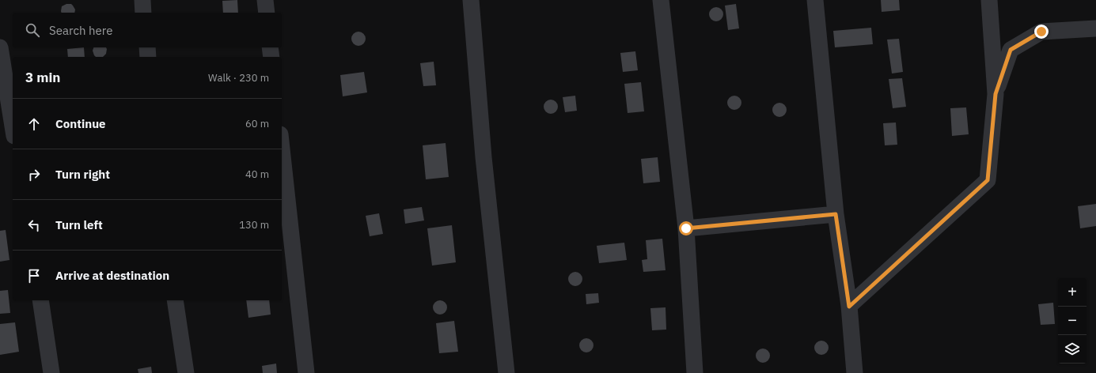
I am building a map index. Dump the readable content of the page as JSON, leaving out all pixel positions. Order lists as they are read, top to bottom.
{
  "page": {
    "search": "Search here",
    "heading": ["3 min", "Walk · 230 m"],
    "list": [
      ["Continue", "60 m"],
      ["Turn right", "40 m"],
      ["Turn left", "130 m"],
      "Arrive at destination"
    ],
    "map_buttons": ["+", "−"]
  }
}
